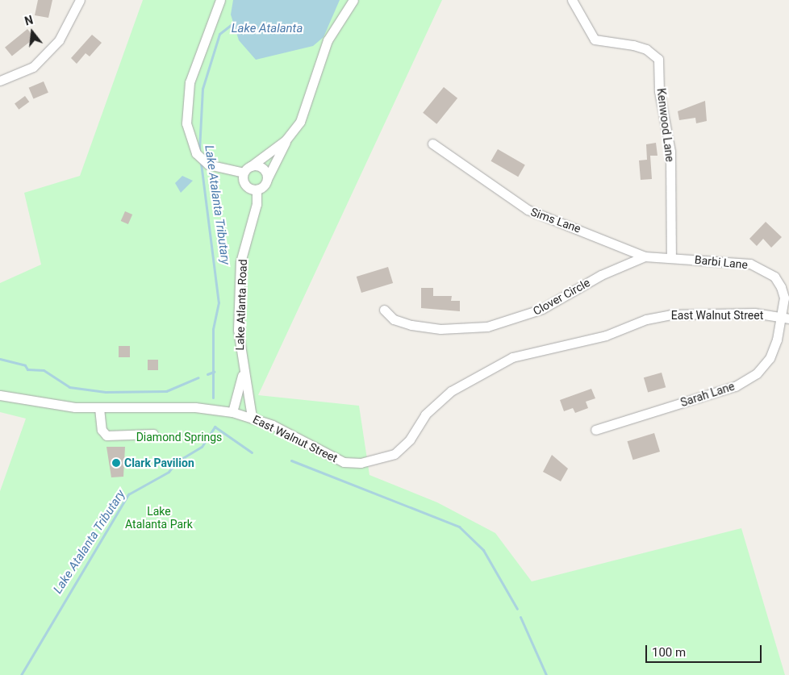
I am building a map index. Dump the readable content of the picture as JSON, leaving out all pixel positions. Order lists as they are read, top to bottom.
{
  "streets": {
    "street": [
      "Kenwood Lane",
      "Sims Lane",
      "Barbi Lane",
      "Clover Circle",
      "Lake Atlanta Road",
      "East Walnut Street",
      "Sarah Lane"
    ]
  },
  "crossings": [
    ["Kenwood Lane", "Sims Lane"],
    ["Kenwood Lane", "Barbi Lane"],
    ["Sims Lane", "Barbi Lane"],
    ["Sims Lane", "Clover Circle"],
    ["Barbi Lane", "East Walnut Street"],
    ["Barbi Lane", "Sarah Lane"],
    ["Lake Atlanta Road", "East Walnut Street"],
    ["East Walnut Street", "Sarah Lane"]
  ],
  "water": ["Lake Atalanta", "Lake Atalanta Tributary"],
  "parks": ["Diamond Springs", "Lake Atalanta Park"],
  "places": ["Clark Pavilion"],
  "scale_bar": "100 m",
  "north": "top"
}
